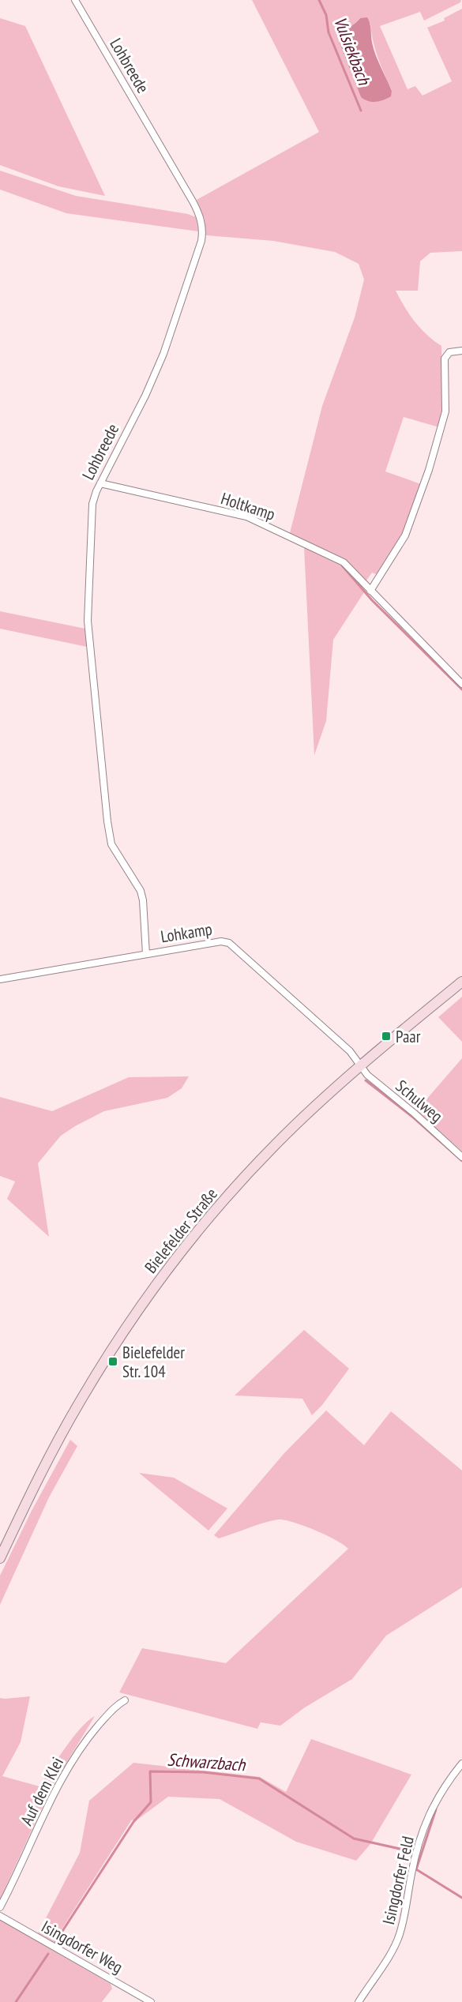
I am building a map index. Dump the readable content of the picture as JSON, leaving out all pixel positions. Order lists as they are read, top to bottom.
{
  "streets": {
    "main road": ["Bielefelder Straße"],
    "street": [
      "Lohbreede",
      "Holtkamp",
      "Lohkamp",
      "Schulweg",
      "Auf dem Klei",
      "Isingdorfer Feld",
      "Isingdorfer Weg"
    ]
  },
  "crossings": [
    ["Lohbreede", "Holtkamp"],
    ["Lohbreede", "Lohkamp"],
    ["Lohkamp", "Schulweg"],
    ["Lohkamp", "Bielefelder Straße"],
    ["Schulweg", "Bielefelder Straße"]
  ],
  "water": ["Vulsiekbach", "Schwarzbach"],
  "places": {
    "transit": ["Paar", "Bielefelder Str. 104"]
  }
}
